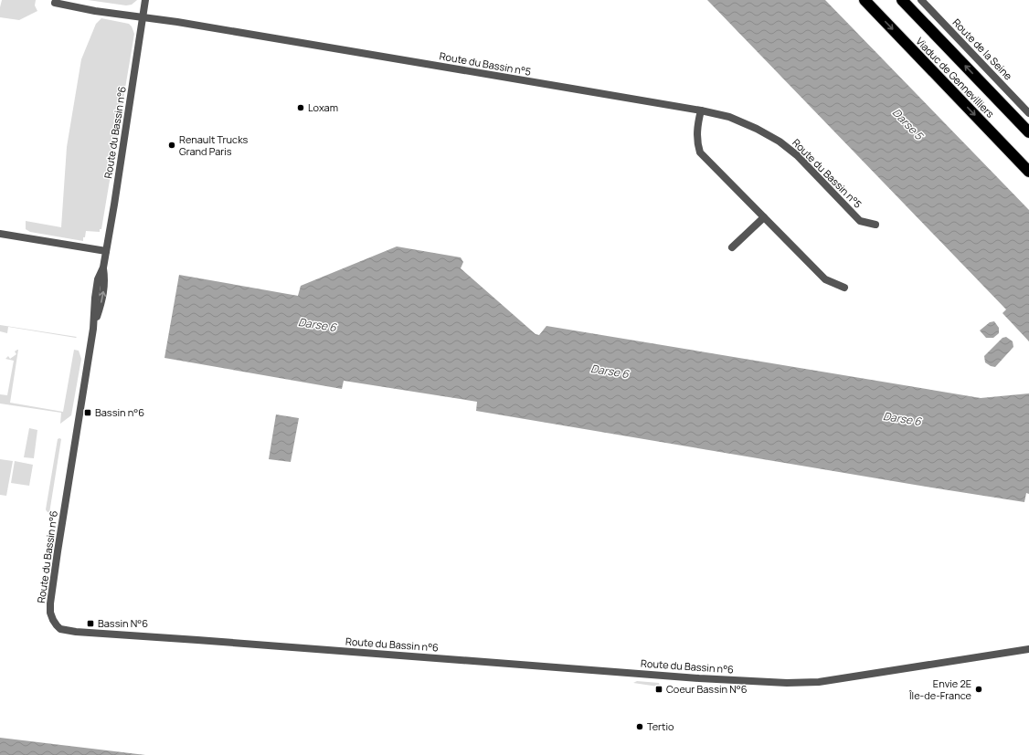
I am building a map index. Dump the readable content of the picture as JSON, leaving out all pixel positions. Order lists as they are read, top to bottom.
{
  "streets": {
    "highway": ["Viaduc de Gennevilliers"],
    "street": ["Route de la Seine", "Route du Bassin n°5", "Route du Bassin n°6"]
  },
  "crossings": [
    ["Route du Bassin n°5", "Route du Bassin n°6"]
  ],
  "water": ["Darse 5", "Darse 6"],
  "places": {
    "other": [
      "Loxam",
      "Renault Trucks Grand Paris",
      "Envie 2E Île-de-France",
      "Tertio"
    ],
    "transit": ["Bassin n°6", "Bassin N°6", "Coeur Bassin N°6"]
  }
}
